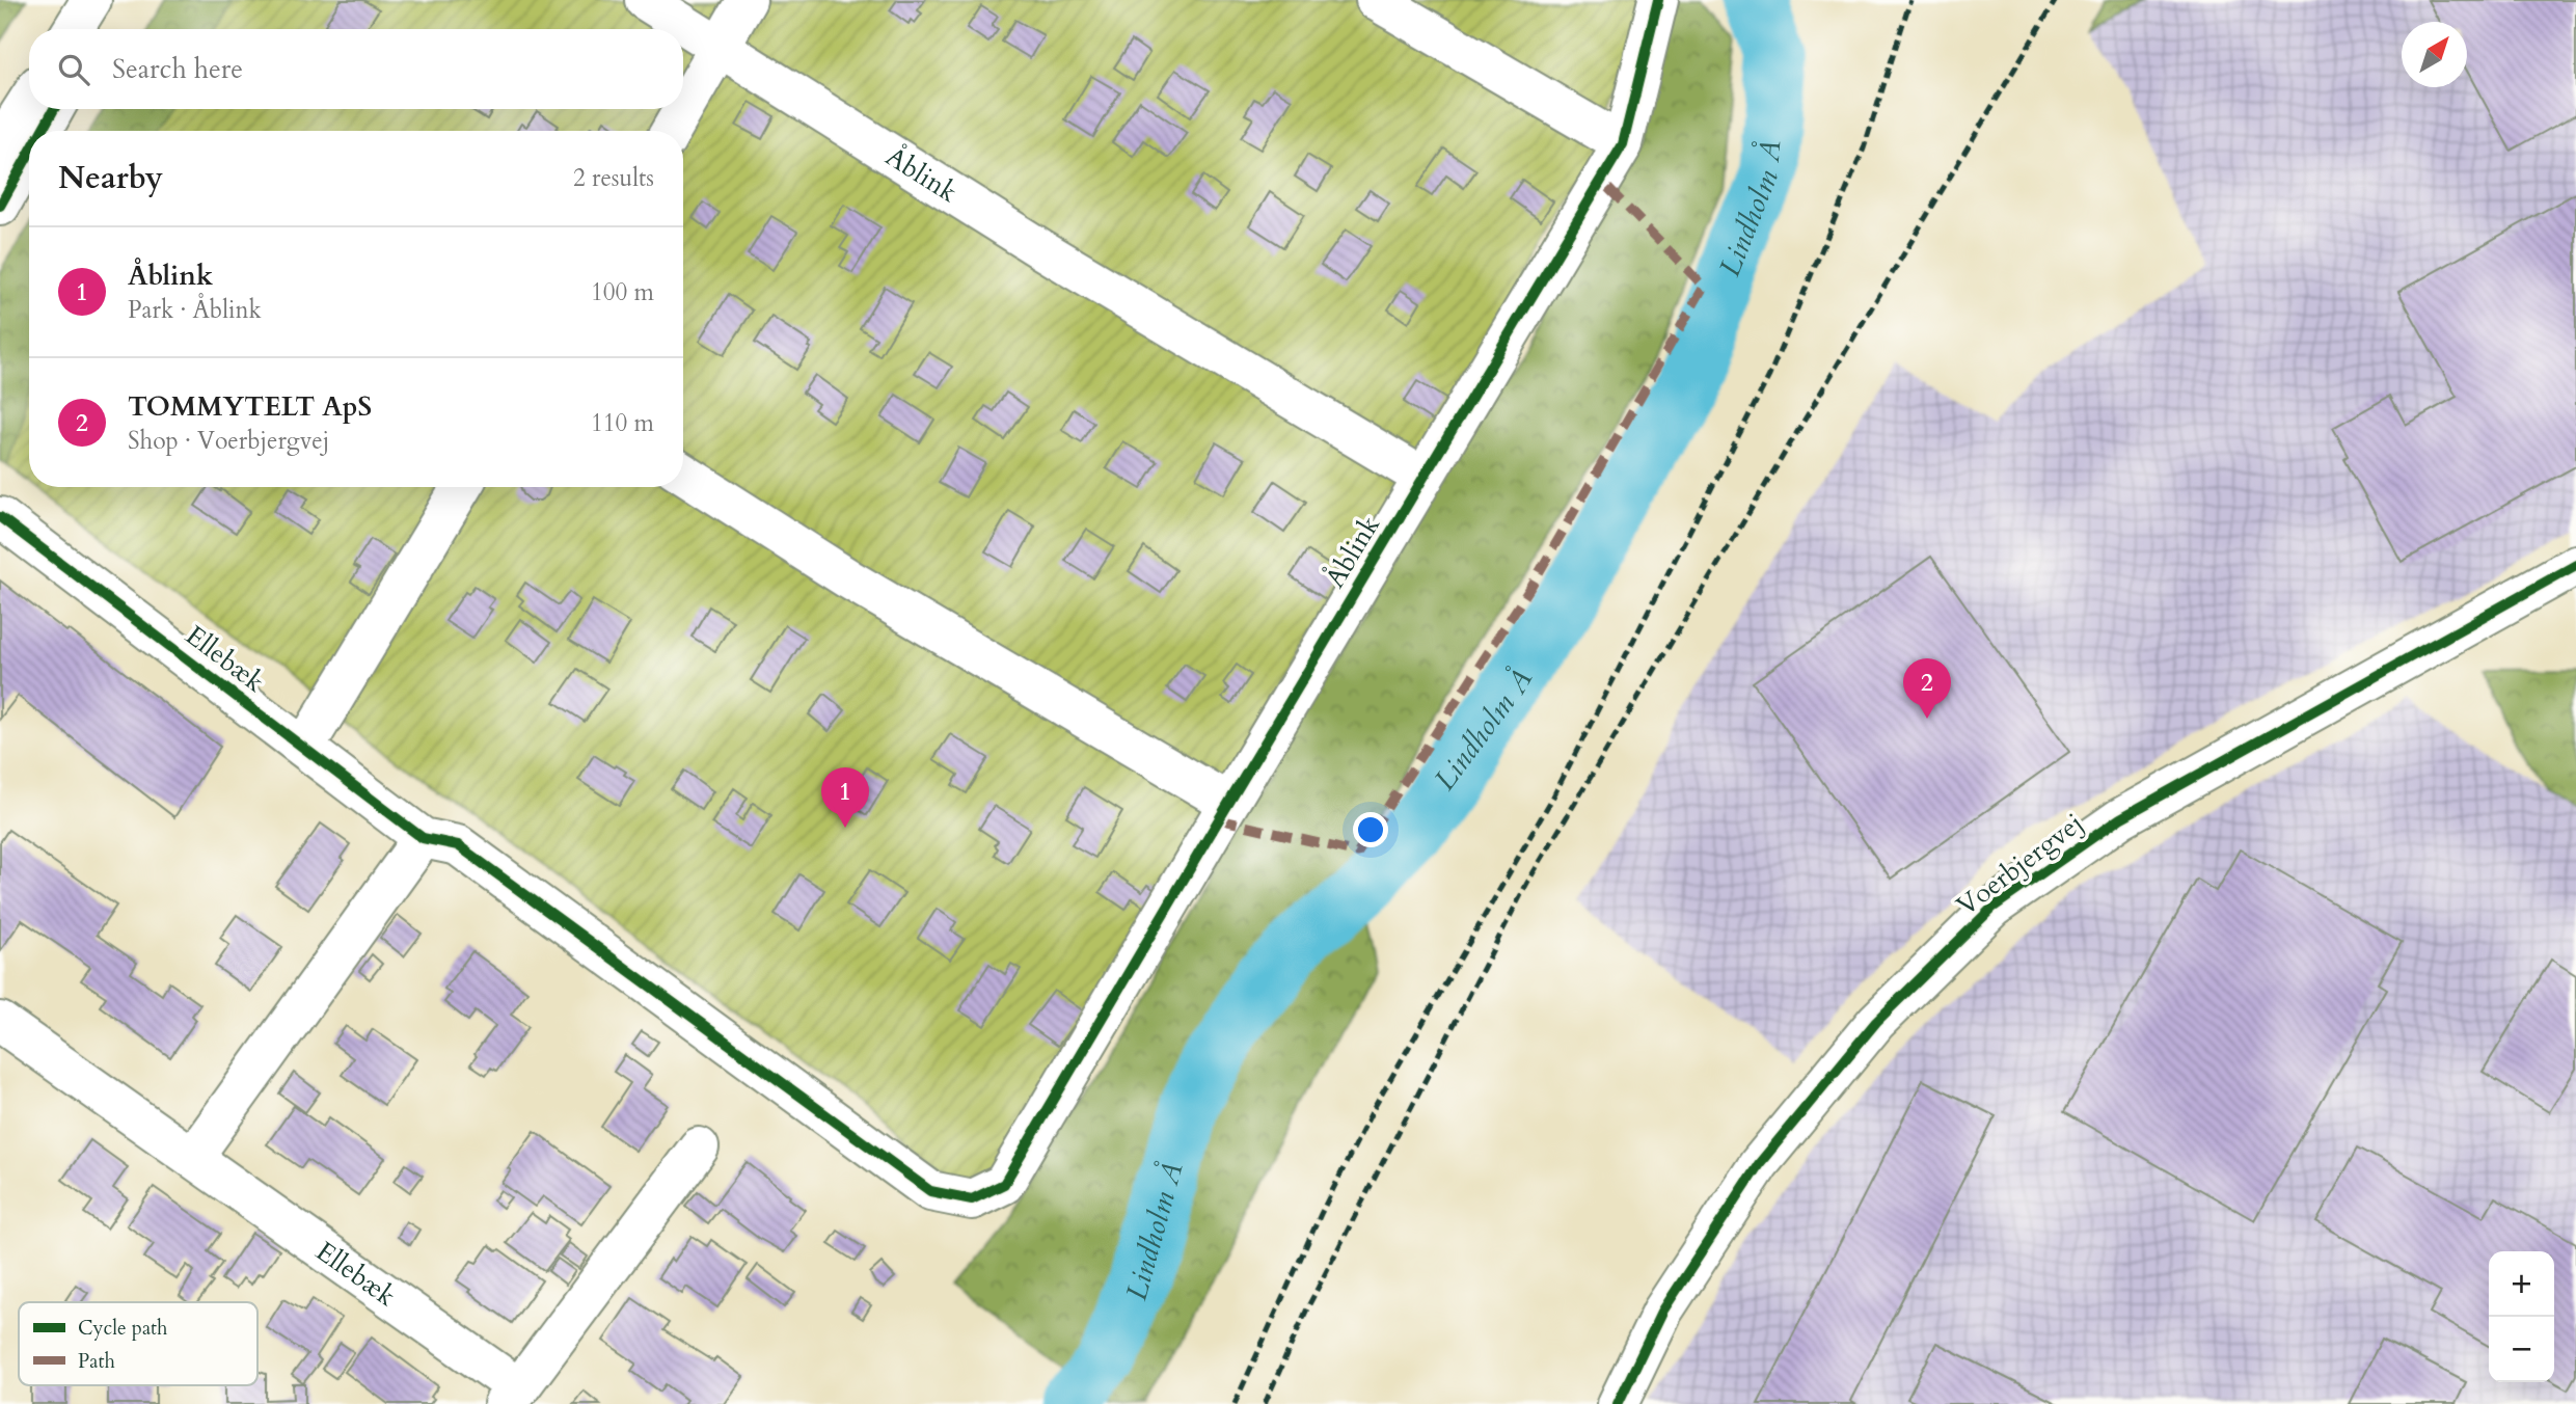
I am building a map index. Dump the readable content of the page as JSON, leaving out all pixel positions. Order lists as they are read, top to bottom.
{
  "streets": {
    "street": ["Åblink", "Ellebæk", "Voerbjergvej"]
  },
  "crossings": [
    ["Åblink", "Ellebæk"]
  ],
  "water": ["Lindholm Å"],
  "legend": ["Cycle path", "Path"],
  "north": "top right",
  "page": {
    "search": "Search here",
    "heading": ["Nearby", "2 results"],
    "list": [
      {
        "mark": "1",
        "name": "Åblink",
        "note": "Park · Åblink",
        "value": "100 m"
      },
      {
        "mark": "2",
        "name": "TOMMYTELT ApS",
        "note": "Shop · Voerbjergvej",
        "value": "110 m"
      }
    ],
    "pins": ["2", "1"],
    "map_buttons": ["+", "−"]
  }
}
